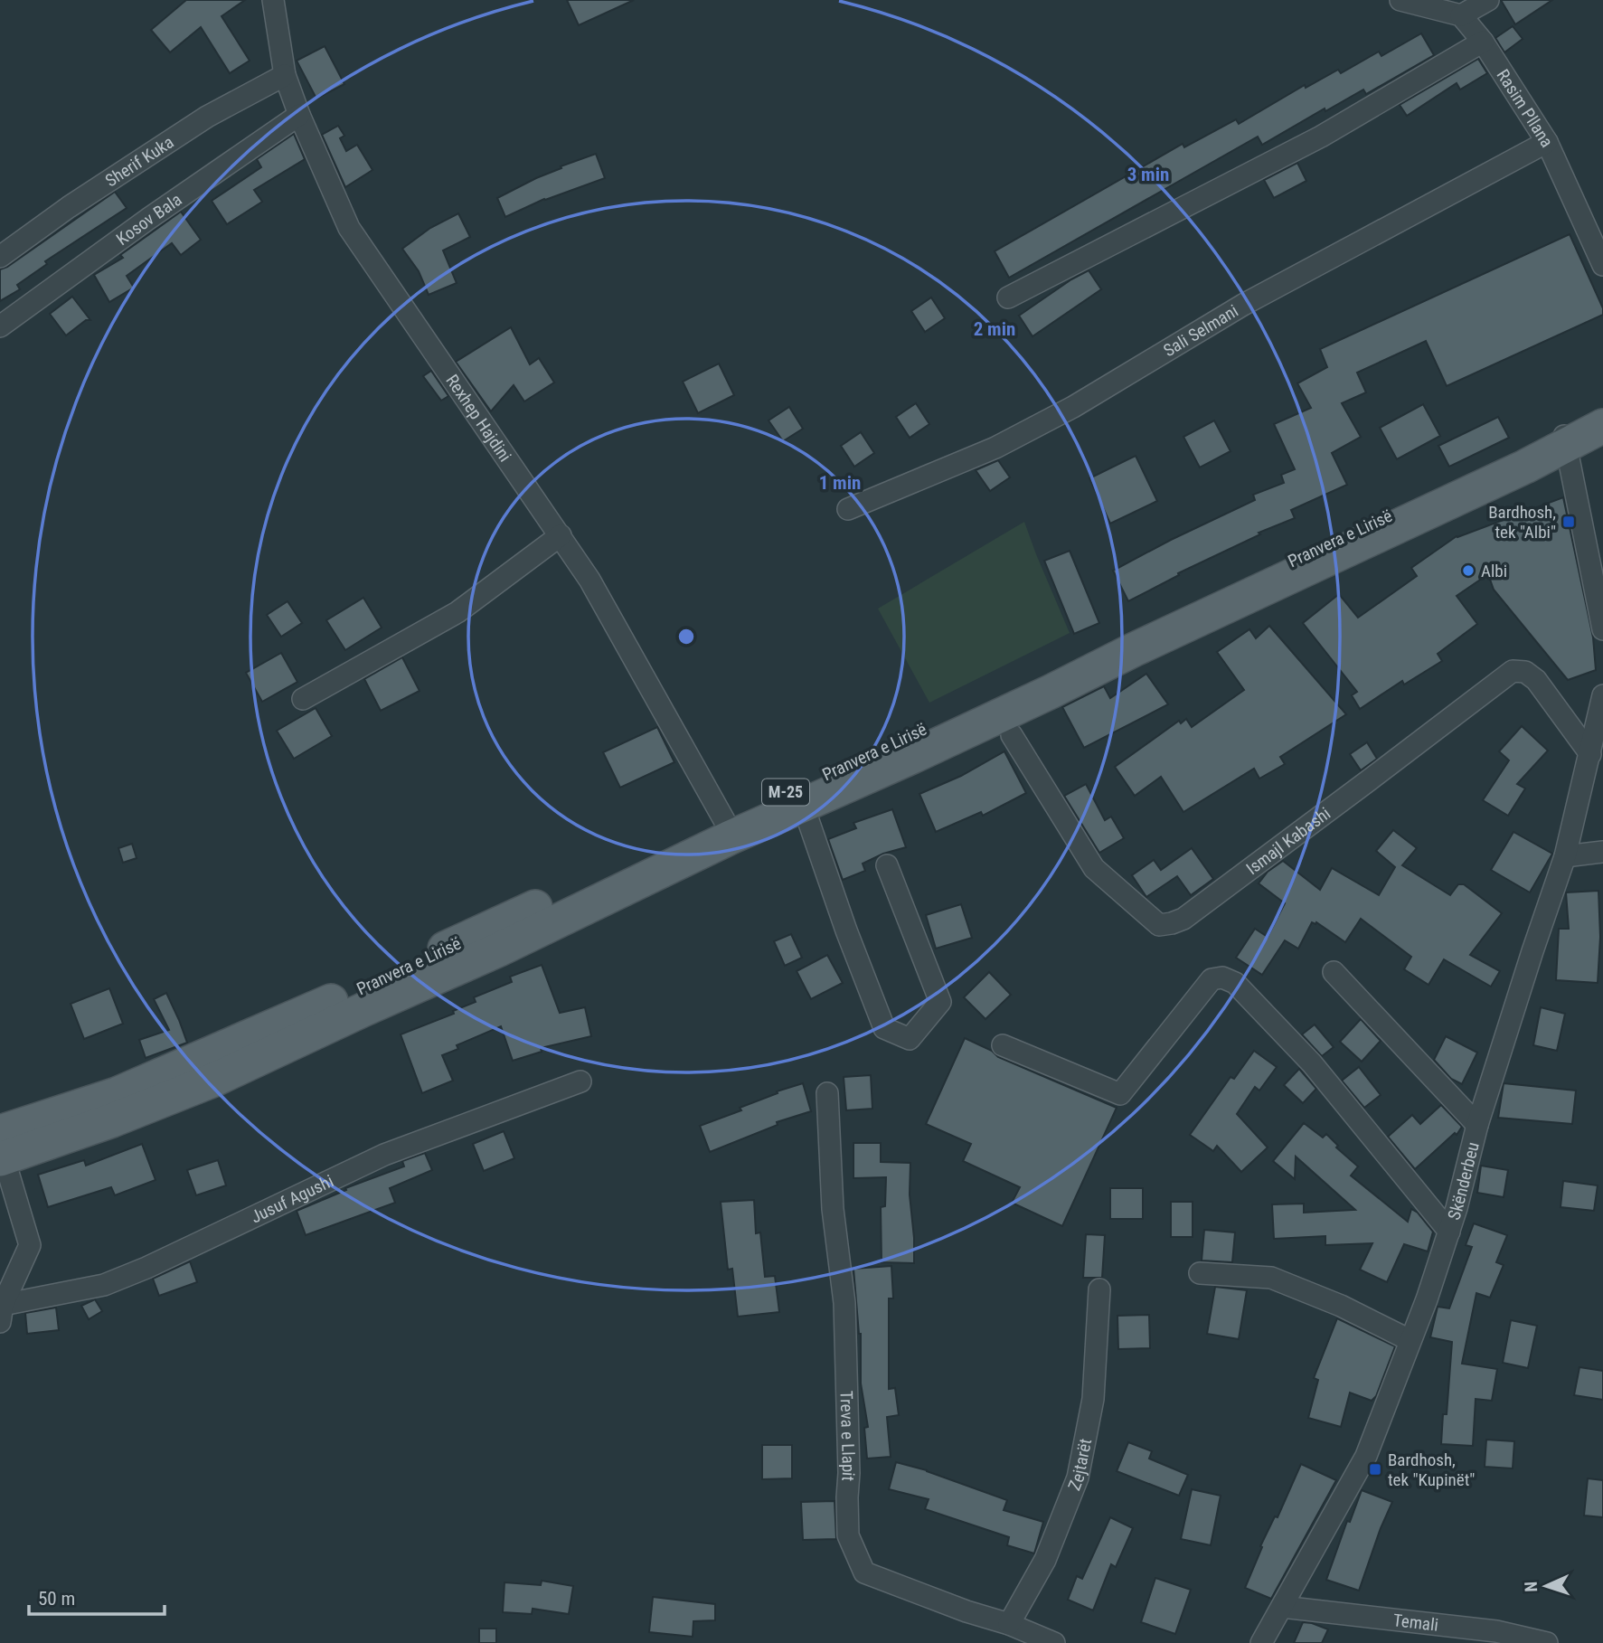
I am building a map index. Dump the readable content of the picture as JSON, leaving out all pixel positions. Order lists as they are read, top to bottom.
{
  "streets": {
    "main road": ["Pranvera e Lirisë", "M-25"],
    "street": [
      "Rasim Pllana",
      "Sherif Kuka",
      "Kosov Bala",
      "Sali Selmani",
      "Rexhep Hajdini",
      "Ismajl Kabashi",
      "Skënderbeu",
      "Jusuf Agushi",
      "Treva e Llapit",
      "Zejtarët",
      "Temali"
    ]
  },
  "crossings": [
    ["Rasim Pllana", "Sali Selmani"],
    ["Sherif Kuka", "Rexhep Hajdini"],
    ["Kosov Bala", "Rexhep Hajdini"],
    ["Rexhep Hajdini", "Pranvera e Lirisë"],
    ["Ismajl Kabashi", "Skënderbeu"],
    ["Skënderbeu", "Temali"],
    ["Treva e Llapit", "Zejtarët"]
  ],
  "places": {
    "transit": ["Bardhosh, tek \"Albi\"", "Bardhosh, tek \"Kupinët\""],
    "other": ["Albi"]
  },
  "scale_bar": "50 m",
  "north": "left",
  "rings": ["3 min", "2 min", "1 min"]
}
